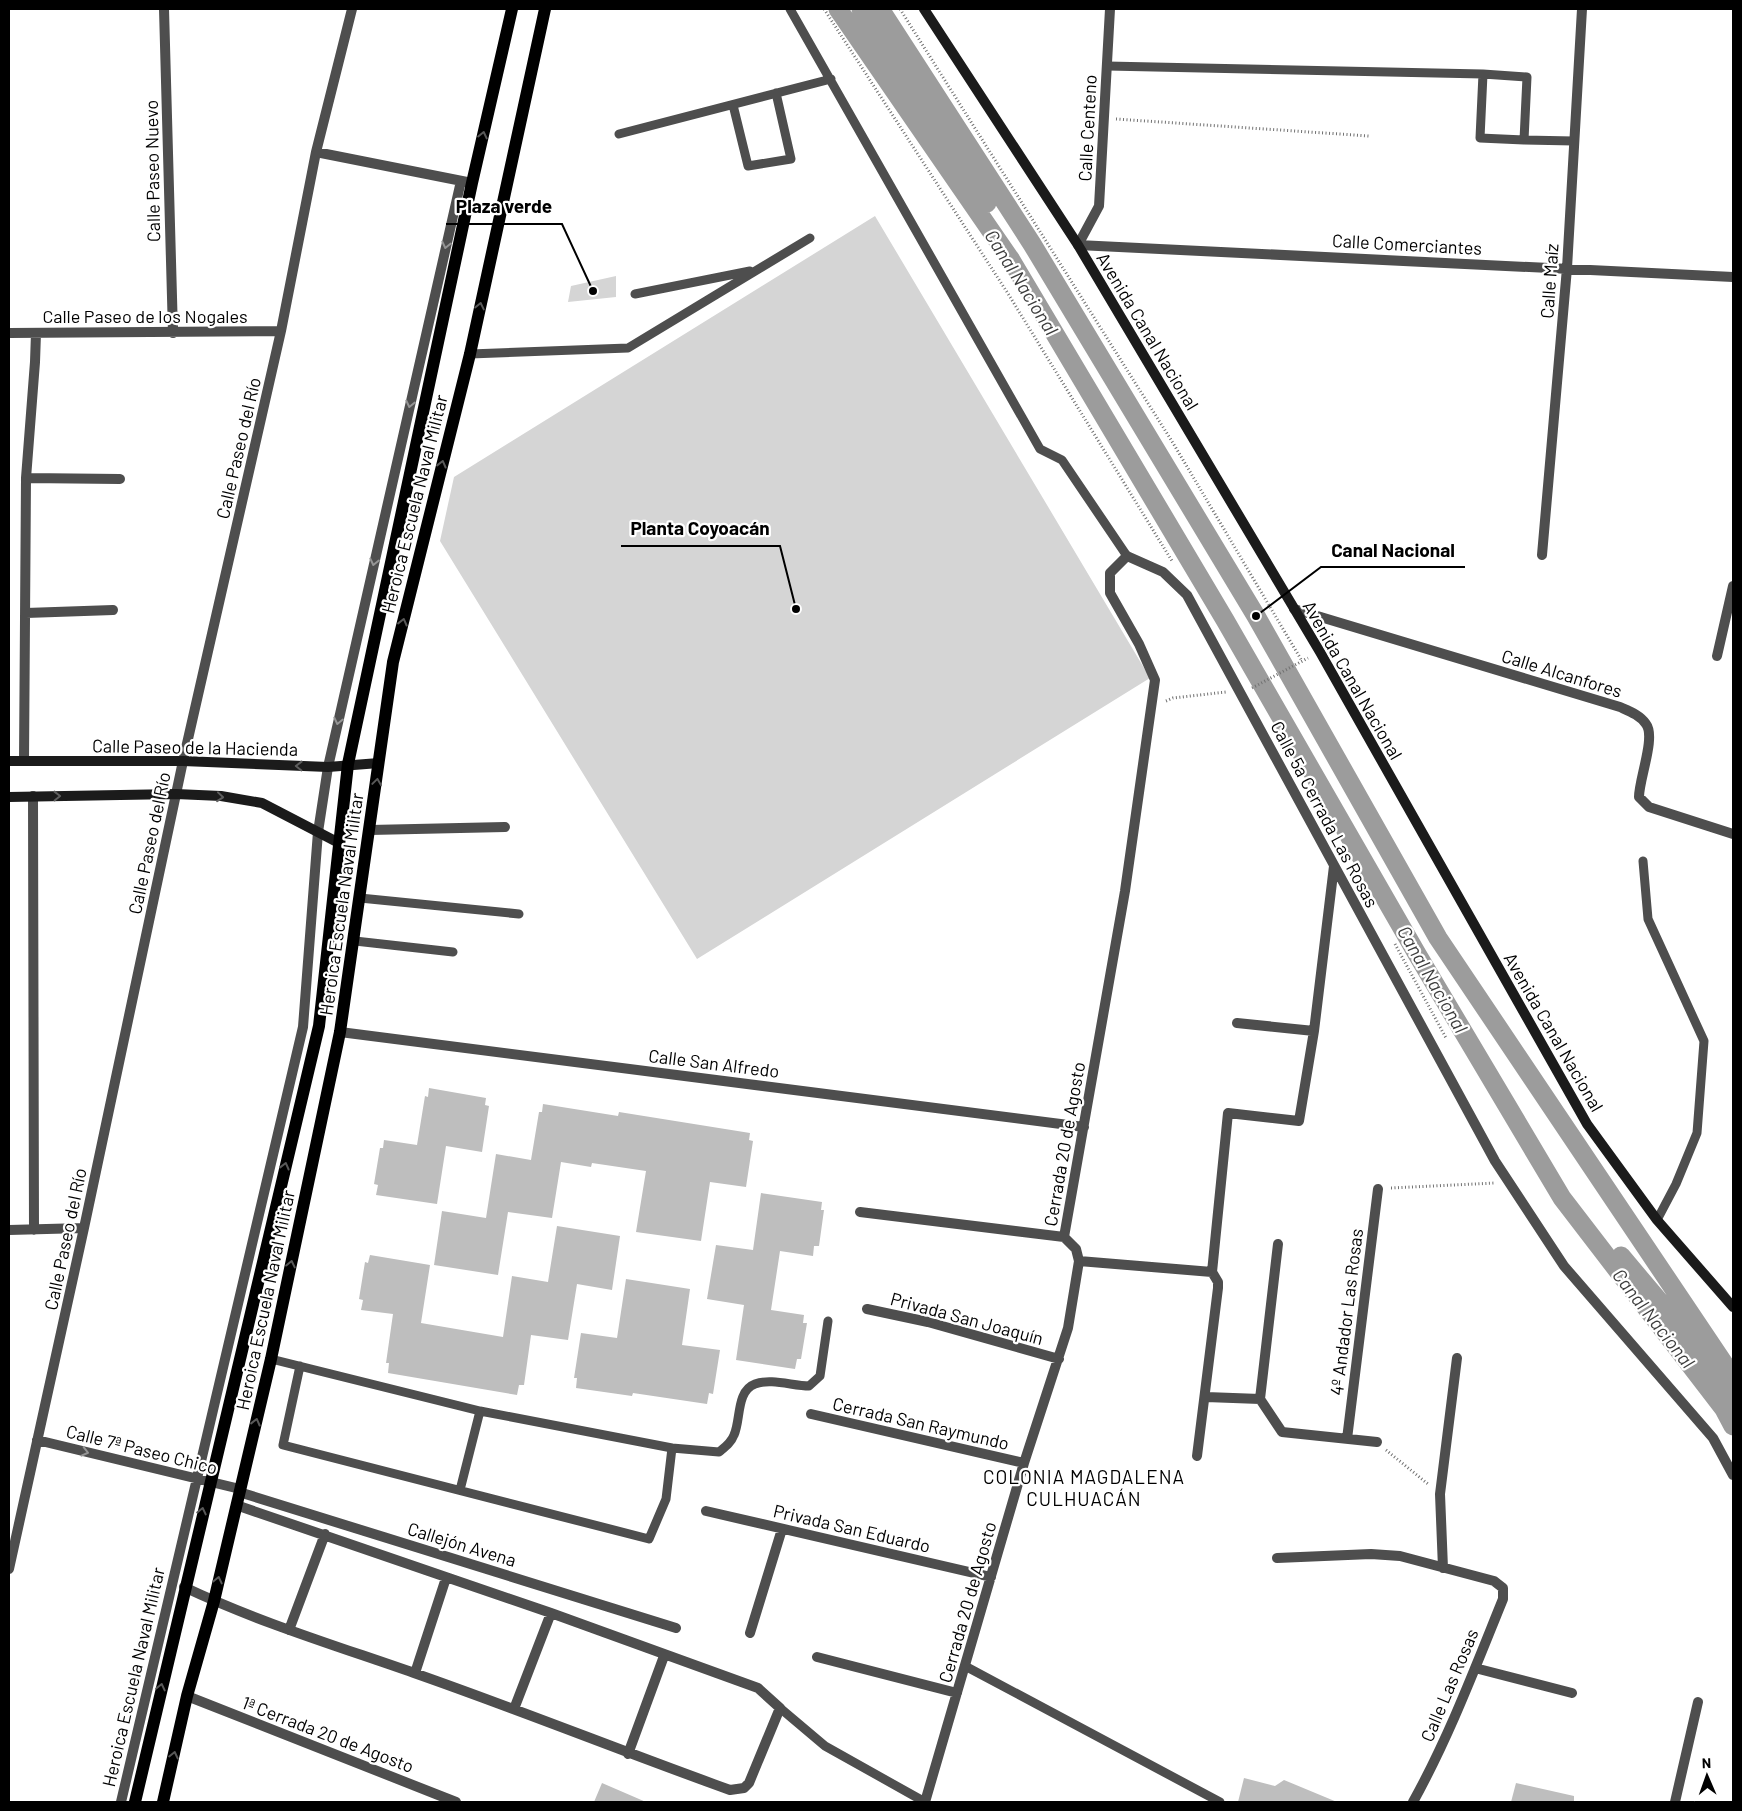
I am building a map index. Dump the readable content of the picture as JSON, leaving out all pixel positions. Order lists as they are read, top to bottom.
{
  "streets": {
    "main road": ["Heroica Escuela Naval Militar"],
    "street": [
      "Calle Centeno",
      "Calle Paseo Nuevo",
      "Calle Comerciantes",
      "Calle Maíz",
      "Calle Paseo de los Nogales",
      "Avenida Canal Nacional",
      "Calle Paseo del Río",
      "Calle Alcanfores",
      "Calle Paseo de la Hacienda",
      "Calle 5a Cerrada Las Rosas",
      "Calle San Alfredo",
      "Cerrada 20 de Agosto",
      "4º Andador Las Rosas",
      "Privada San Joaquín",
      "Cerrada San Raymundo",
      "Calle 7ª Paseo Chico",
      "Privada San Eduardo",
      "Callejón Avena",
      "Calle Las Rosas",
      "1ª Cerrada 20 de Agosto"
    ]
  },
  "crossings": [
    ["Calle Centeno", "Calle Comerciantes"],
    ["Calle Centeno", "Avenida Canal Nacional"],
    ["Calle Paseo Nuevo", "Calle Paseo de los Nogales"],
    ["Calle Comerciantes", "Calle Maíz"],
    ["Calle Comerciantes", "Avenida Canal Nacional"],
    ["Calle Paseo de los Nogales", "Calle Paseo del Río"],
    ["Avenida Canal Nacional", "Calle Alcanfores"],
    ["Calle Paseo del Río", "Calle Paseo de la Hacienda"],
    ["Calle Paseo del Río", "Calle 7ª Paseo Chico"],
    ["Heroica Escuela Naval Militar", "Calle Paseo de la Hacienda"],
    ["Heroica Escuela Naval Militar", "Calle San Alfredo"],
    ["Heroica Escuela Naval Militar", "Calle 7ª Paseo Chico"],
    ["Heroica Escuela Naval Militar", "Callejón Avena"],
    ["Heroica Escuela Naval Militar", "1ª Cerrada 20 de Agosto"],
    ["Calle 5a Cerrada Las Rosas", "Cerrada 20 de Agosto"],
    ["Calle San Alfredo", "Cerrada 20 de Agosto"],
    ["Cerrada 20 de Agosto", "Privada San Joaquín"],
    ["Cerrada 20 de Agosto", "Cerrada San Raymundo"],
    ["Cerrada 20 de Agosto", "Privada San Eduardo"],
    ["Calle 7ª Paseo Chico", "Callejón Avena"]
  ],
  "one_way": ["Calle 7ª Paseo Chico"],
  "districts": ["COLONIA MAGDALENA CULHUACÁN"],
  "water": ["Canal Nacional"],
  "places": ["Plaza verde", "Planta Coyoacán", "Canal Nacional"],
  "north": "top"
}
